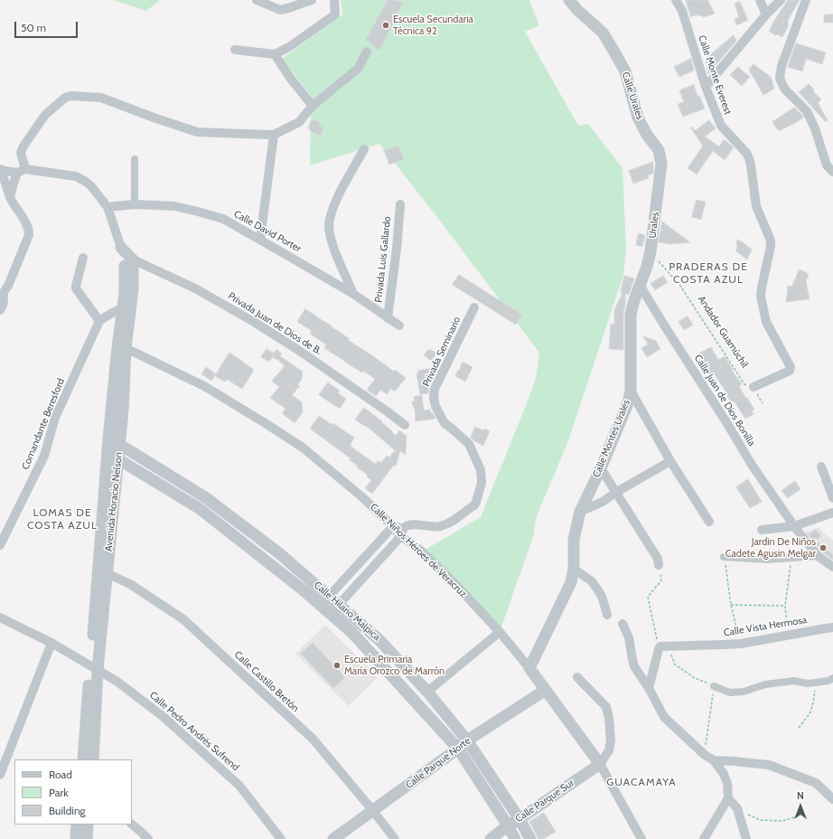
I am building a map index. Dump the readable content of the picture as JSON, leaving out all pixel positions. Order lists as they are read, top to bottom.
{
  "streets": {
    "street": [
      "Calle Monte Everest",
      "Calle Urales",
      "Urales",
      "Calle David Porter",
      "Privada Luis Gallardo",
      "Privada Juan de Dios de B.",
      "Privada Seminario",
      "Calle Juan de Dios Bonilla",
      "Comandante Beresford",
      "Calle Montes Urales",
      "Avenida Horacio Nelson",
      "Calle Niños Héroes de Veracruz",
      "Calle Hilario Malpica",
      "Calle Vista Hermosa",
      "Calle Castillo Bretón",
      "Calle Pedro Andrés Sufrend",
      "Calle Parque Norte",
      "Calle Parque Sur"
    ],
    "path": ["Andador Guamúchil"]
  },
  "crossings": [
    ["Calle Monte Everest", "Andador Guamúchil"],
    ["Calle Urales", "Urales"],
    ["Urales", "Andador Guamúchil"],
    ["Urales", "Calle Juan de Dios Bonilla"],
    ["Urales", "Calle Montes Urales"],
    ["Calle David Porter", "Privada Luis Gallardo"],
    ["Privada Juan de Dios de B.", "Avenida Horacio Nelson"],
    ["Privada Seminario", "Calle Niños Héroes de Veracruz"],
    ["Calle Juan de Dios Bonilla", "Calle Montes Urales"],
    ["Avenida Horacio Nelson", "Calle Niños Héroes de Veracruz"],
    ["Avenida Horacio Nelson", "Calle Hilario Malpica"],
    ["Avenida Horacio Nelson", "Calle Castillo Bretón"],
    ["Avenida Horacio Nelson", "Calle Pedro Andrés Sufrend"],
    ["Calle Niños Héroes de Veracruz", "Calle Parque Norte"],
    ["Calle Niños Héroes de Veracruz", "Calle Parque Sur"],
    ["Calle Hilario Malpica", "Calle Parque Norte"],
    ["Calle Hilario Malpica", "Calle Parque Sur"],
    ["Calle Castillo Bretón", "Calle Parque Norte"]
  ],
  "districts": ["PRADERAS DE COSTA AZUL", "LOMAS DE COSTA AZUL", "GUACAMAYA"],
  "places": ["Escuela Secundaria Técnica 92", "Jardin De Niños Cadete Agusin Melgar", "Escuela Primaria María Orozco de Marrón"],
  "legend": ["Road", "Park", "Building"],
  "scale_bar": "50 m",
  "north": "top"
}
